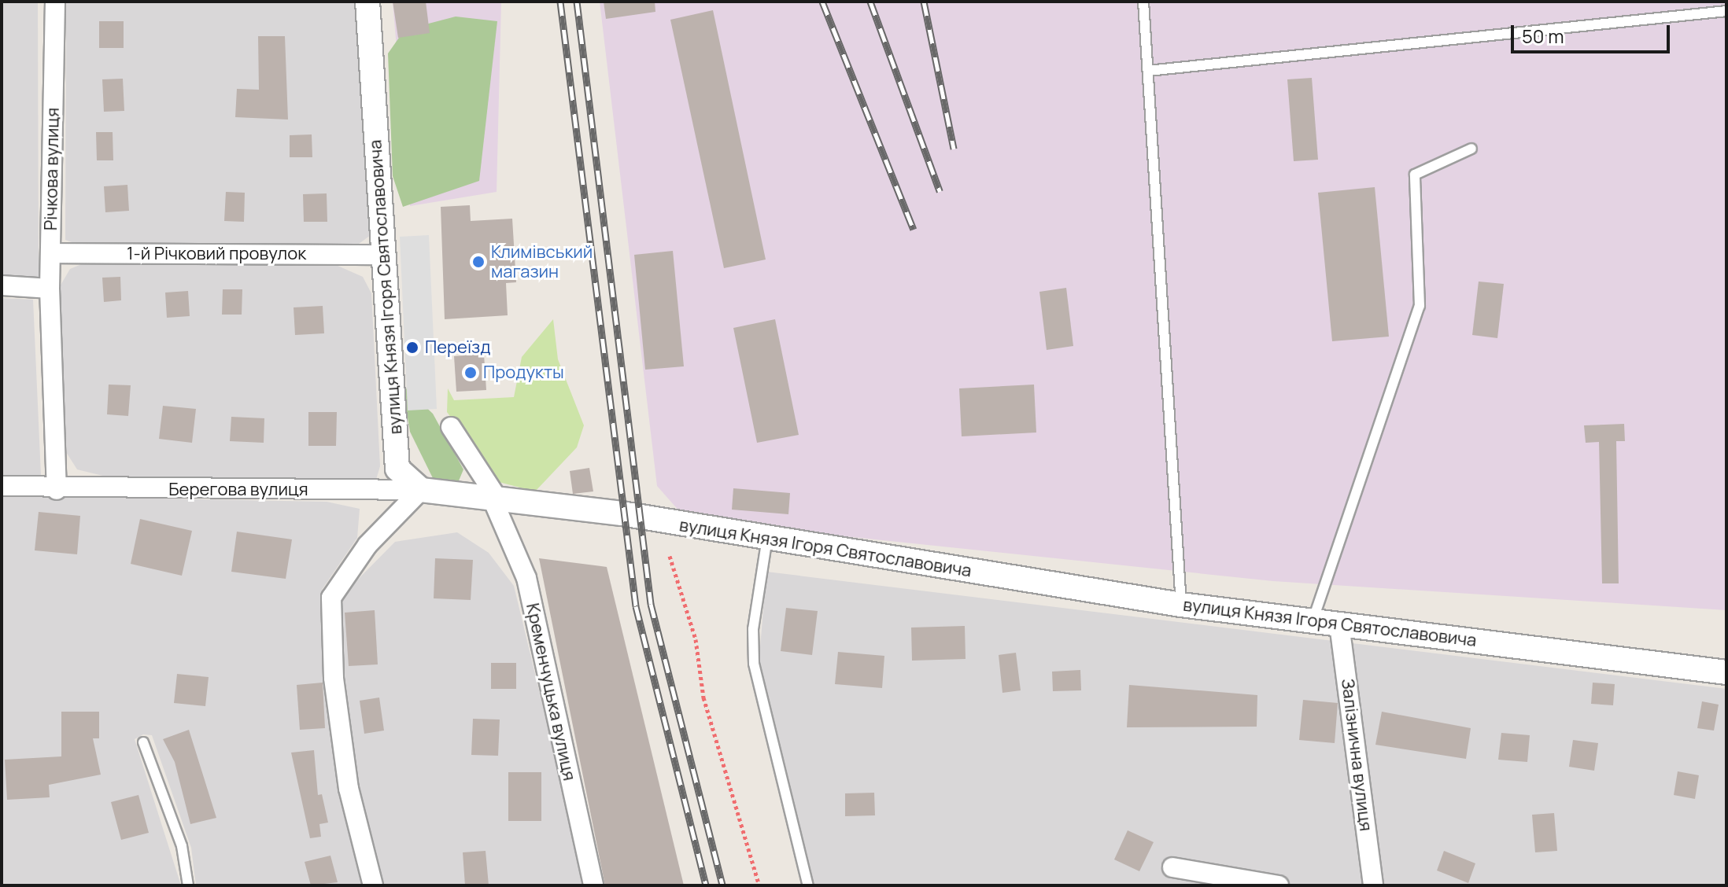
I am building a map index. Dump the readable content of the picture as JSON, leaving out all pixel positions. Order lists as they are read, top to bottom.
{
  "streets": {
    "street": [
      "Річкова вулиця",
      "1-й Річковий провулок",
      "вулиця Князя Ігоря Святославовича",
      "Берегова вулиця",
      "Кременчуцька вулиця",
      "Залізнична вулиця"
    ]
  },
  "crossings": [
    ["Річкова вулиця", "1-й Річковий провулок"],
    ["1-й Річковий провулок", "вулиця Князя Ігоря Святославовича"],
    ["вулиця Князя Ігоря Святославовича", "Берегова вулиця"],
    ["вулиця Князя Ігоря Святославовича", "Кременчуцька вулиця"],
    ["вулиця Князя Ігоря Святославовича", "Залізнична вулиця"]
  ],
  "places": ["Климівський магазин", "Переїзд", "Продукты"],
  "scale_bar": "50 m"
}
